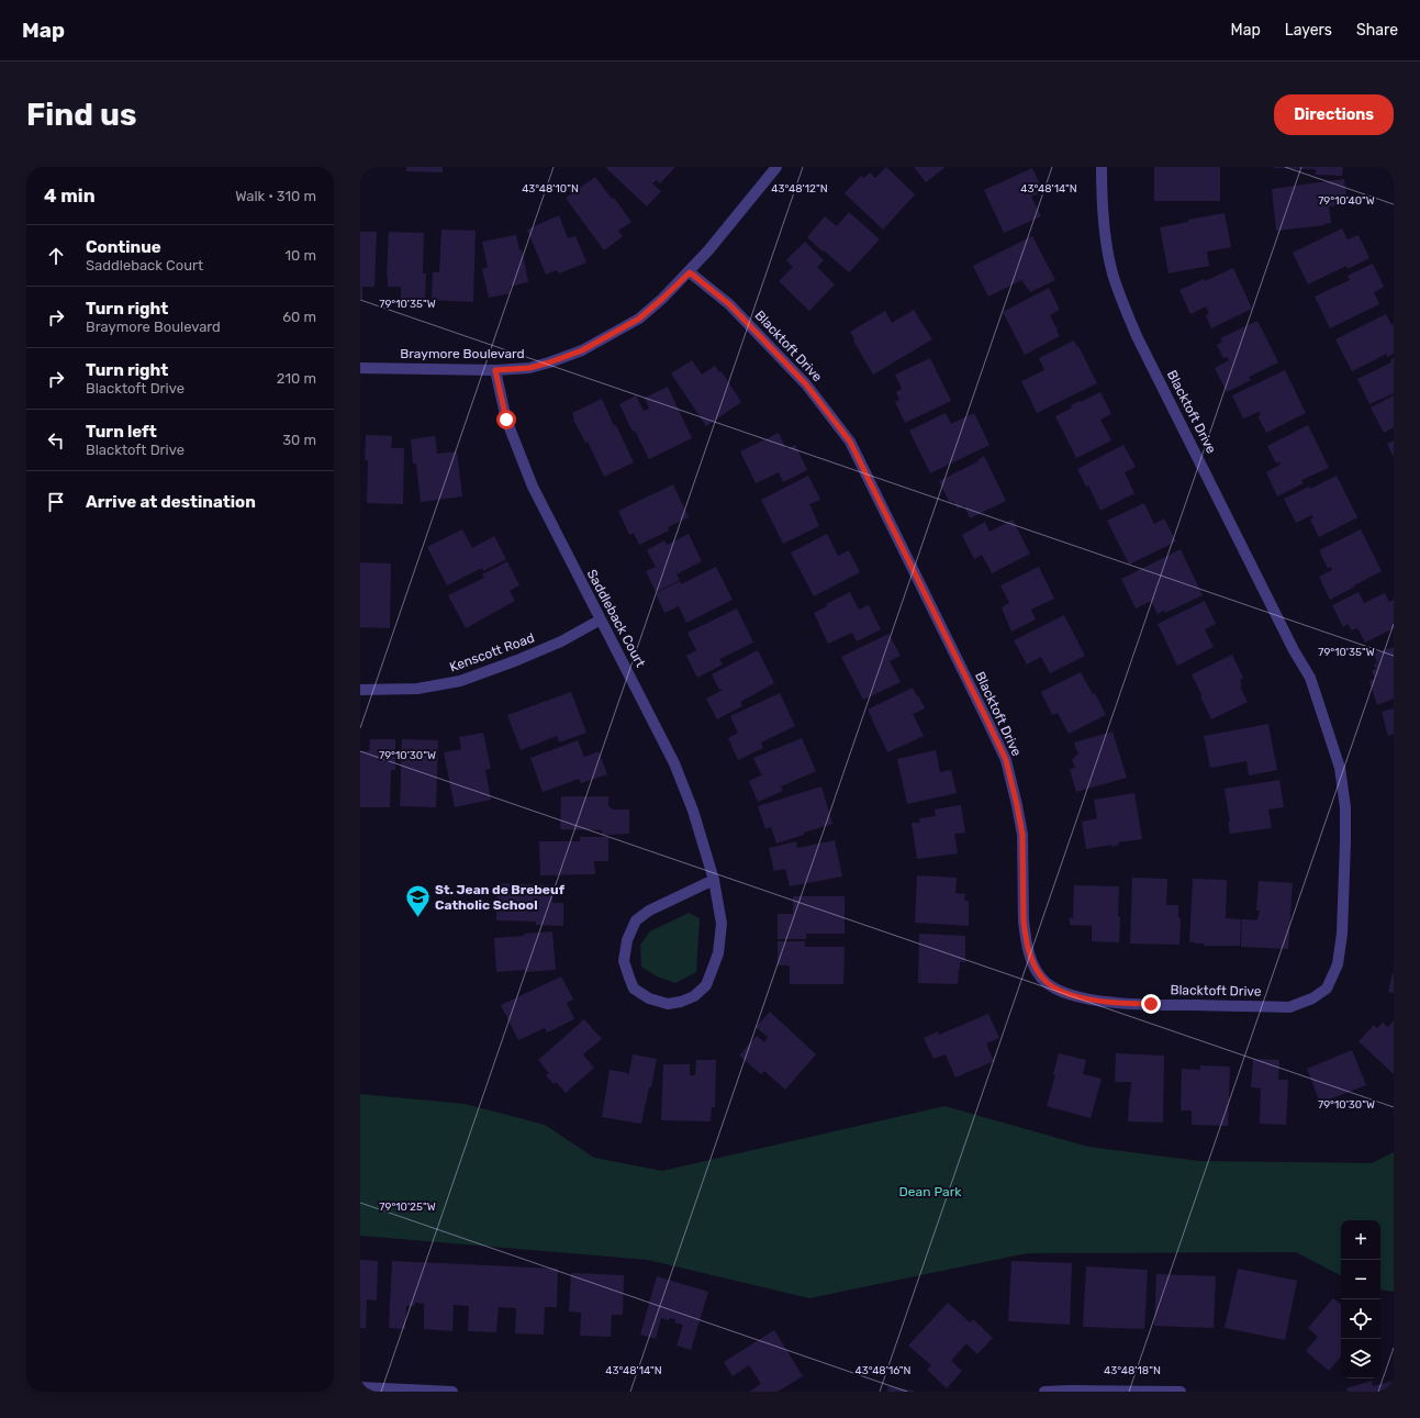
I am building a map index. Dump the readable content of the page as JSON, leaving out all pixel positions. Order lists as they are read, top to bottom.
{
  "streets": {
    "street": [
      "Blacktoft Drive",
      "Braymore Boulevard",
      "Saddleback Court",
      "Kenscott Road"
    ]
  },
  "crossings": [
    ["Blacktoft Drive", "Braymore Boulevard"],
    ["Braymore Boulevard", "Saddleback Court"],
    ["Saddleback Court", "Kenscott Road"]
  ],
  "parks": ["Dean Park"],
  "places": {
    "school or university": ["St. Jean de Brebeuf Catholic School"]
  },
  "page": {
    "header": "Map",
    "nav": ["Map", "Layers", "Share"],
    "buttons": "Directions",
    "title": "Find us",
    "heading": ["4 min", "Walk · 310 m"],
    "list": [
      ["Continue", "Saddleback Court", "10 m"],
      ["Turn right", "Braymore Boulevard", "60 m"],
      ["Turn right", "Blacktoft Drive", "210 m"],
      ["Turn left", "Blacktoft Drive", "30 m"],
      "Arrive at destination"
    ],
    "map_buttons": ["+", "−"]
  },
  "coordinates": [
    "43°48'10\"N",
    "43°48'12\"N",
    "43°48'14\"N",
    "79°10'40\"W",
    "79°10'35\"W",
    "79°10'30\"W",
    "79°10'25\"W",
    "43°48'16\"N",
    "43°48'18\"N"
  ]
}
